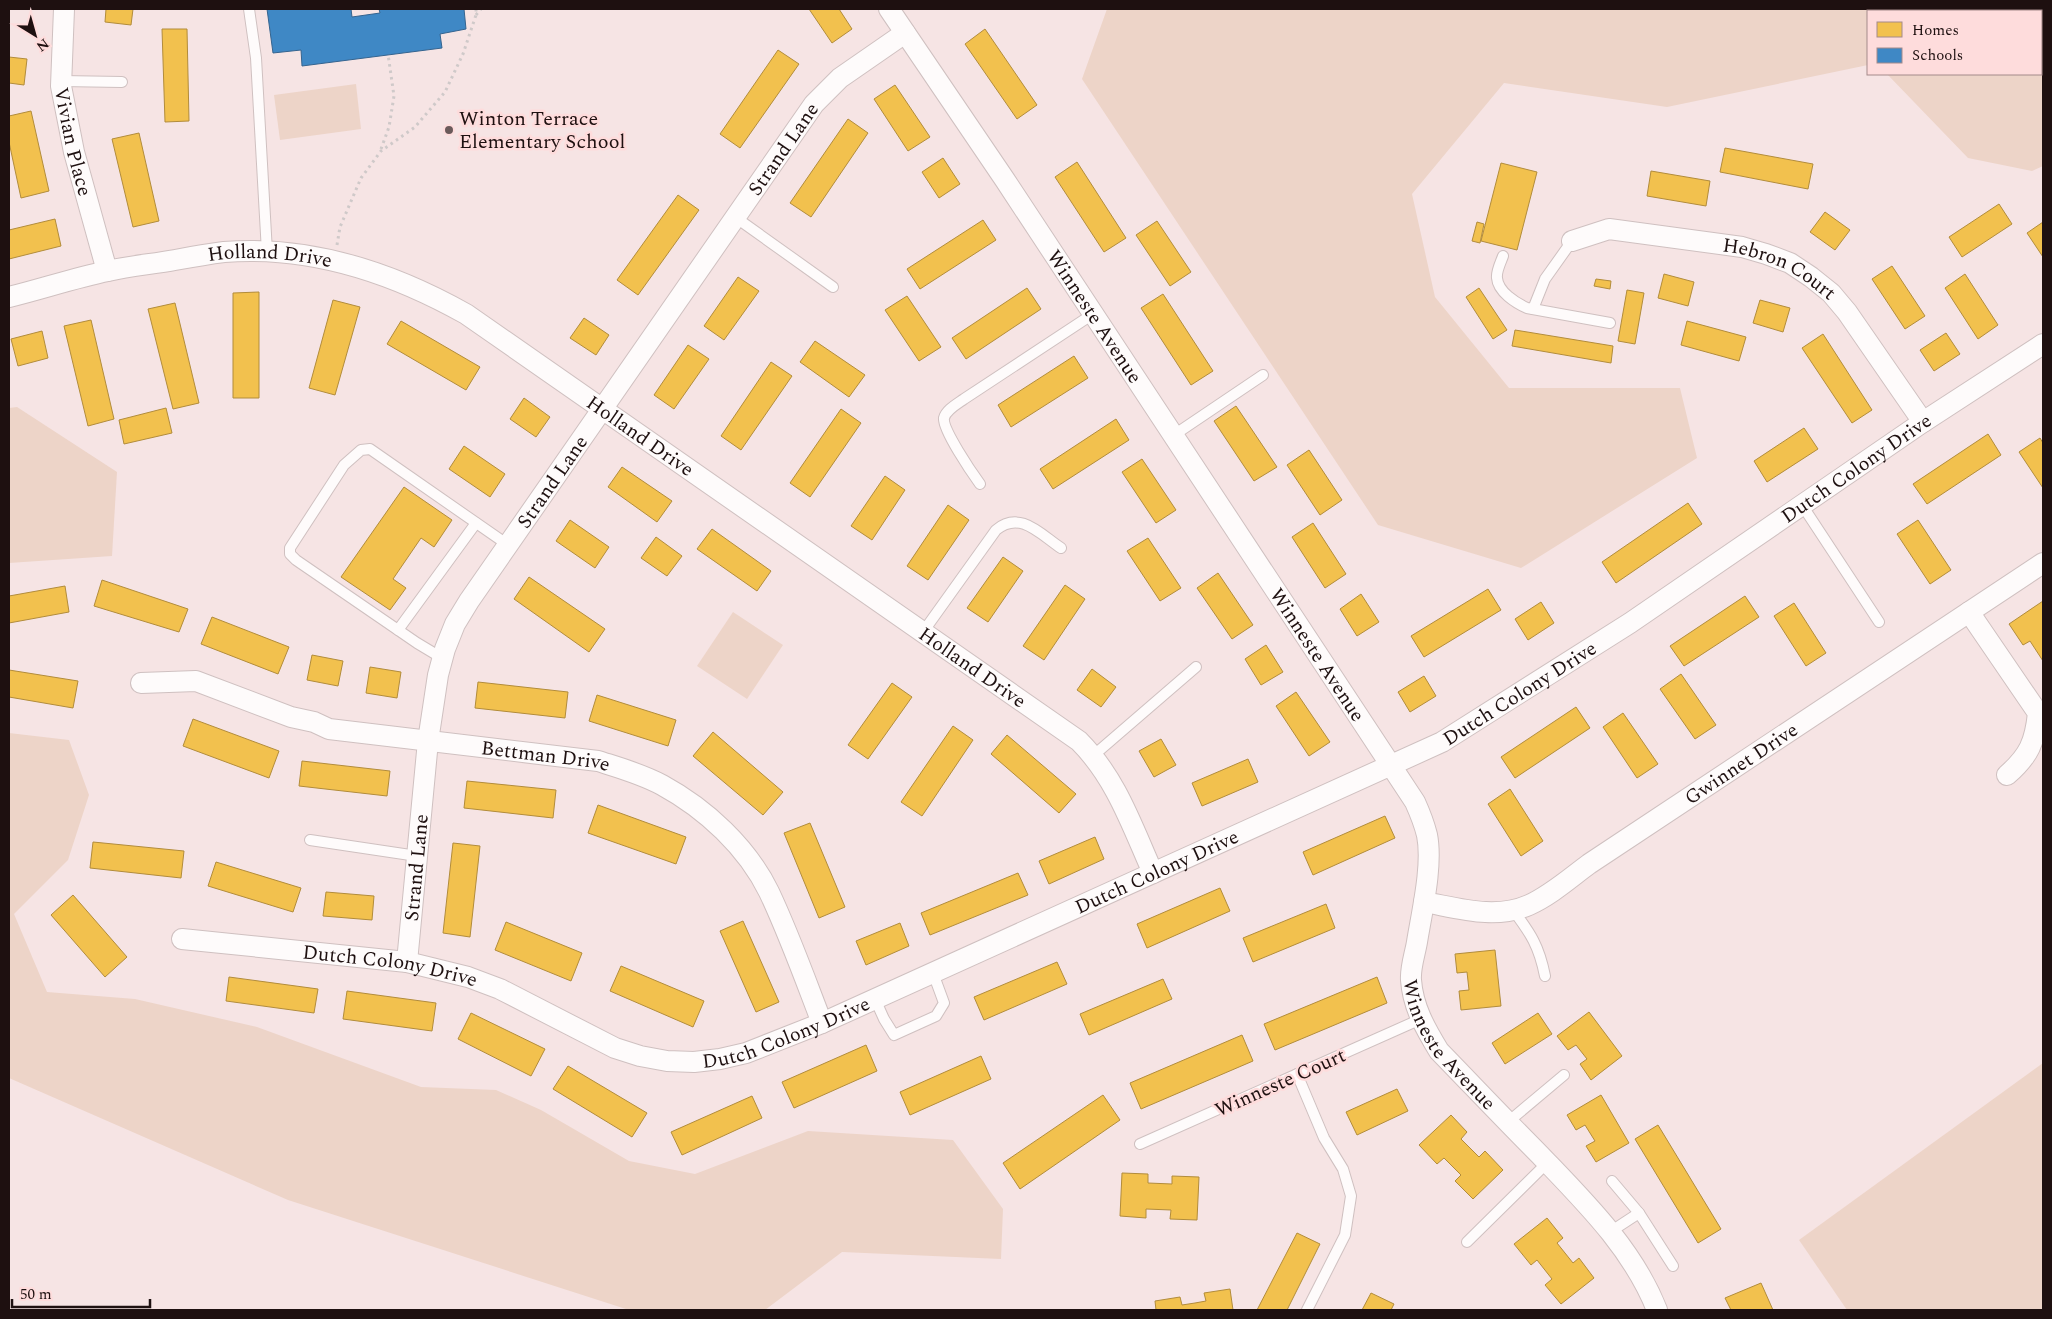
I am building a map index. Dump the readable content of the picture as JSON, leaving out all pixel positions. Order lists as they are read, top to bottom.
{
  "streets": {
    "street": [
      "Vivian Place",
      "Strand Lane",
      "Holland Drive",
      "Hebron Court",
      "Winneste Avenue",
      "Dutch Colony Drive",
      "Bettman Drive",
      "Gwinnet Drive"
    ],
    "lane": ["Winneste Court"]
  },
  "crossings": [
    ["Vivian Place", "Holland Drive"],
    ["Strand Lane", "Holland Drive"],
    ["Strand Lane", "Winneste Avenue"],
    ["Strand Lane", "Dutch Colony Drive"],
    ["Strand Lane", "Bettman Drive"],
    ["Holland Drive", "Dutch Colony Drive"],
    ["Hebron Court", "Dutch Colony Drive"],
    ["Winneste Avenue", "Dutch Colony Drive"],
    ["Winneste Avenue", "Gwinnet Drive"],
    ["Winneste Avenue", "Winneste Court"],
    ["Dutch Colony Drive", "Bettman Drive"]
  ],
  "places": ["Winton Terrace Elementary School"],
  "legend": ["Homes", "Schools"],
  "scale_bar": "50 m",
  "north": "bottom right"
}
